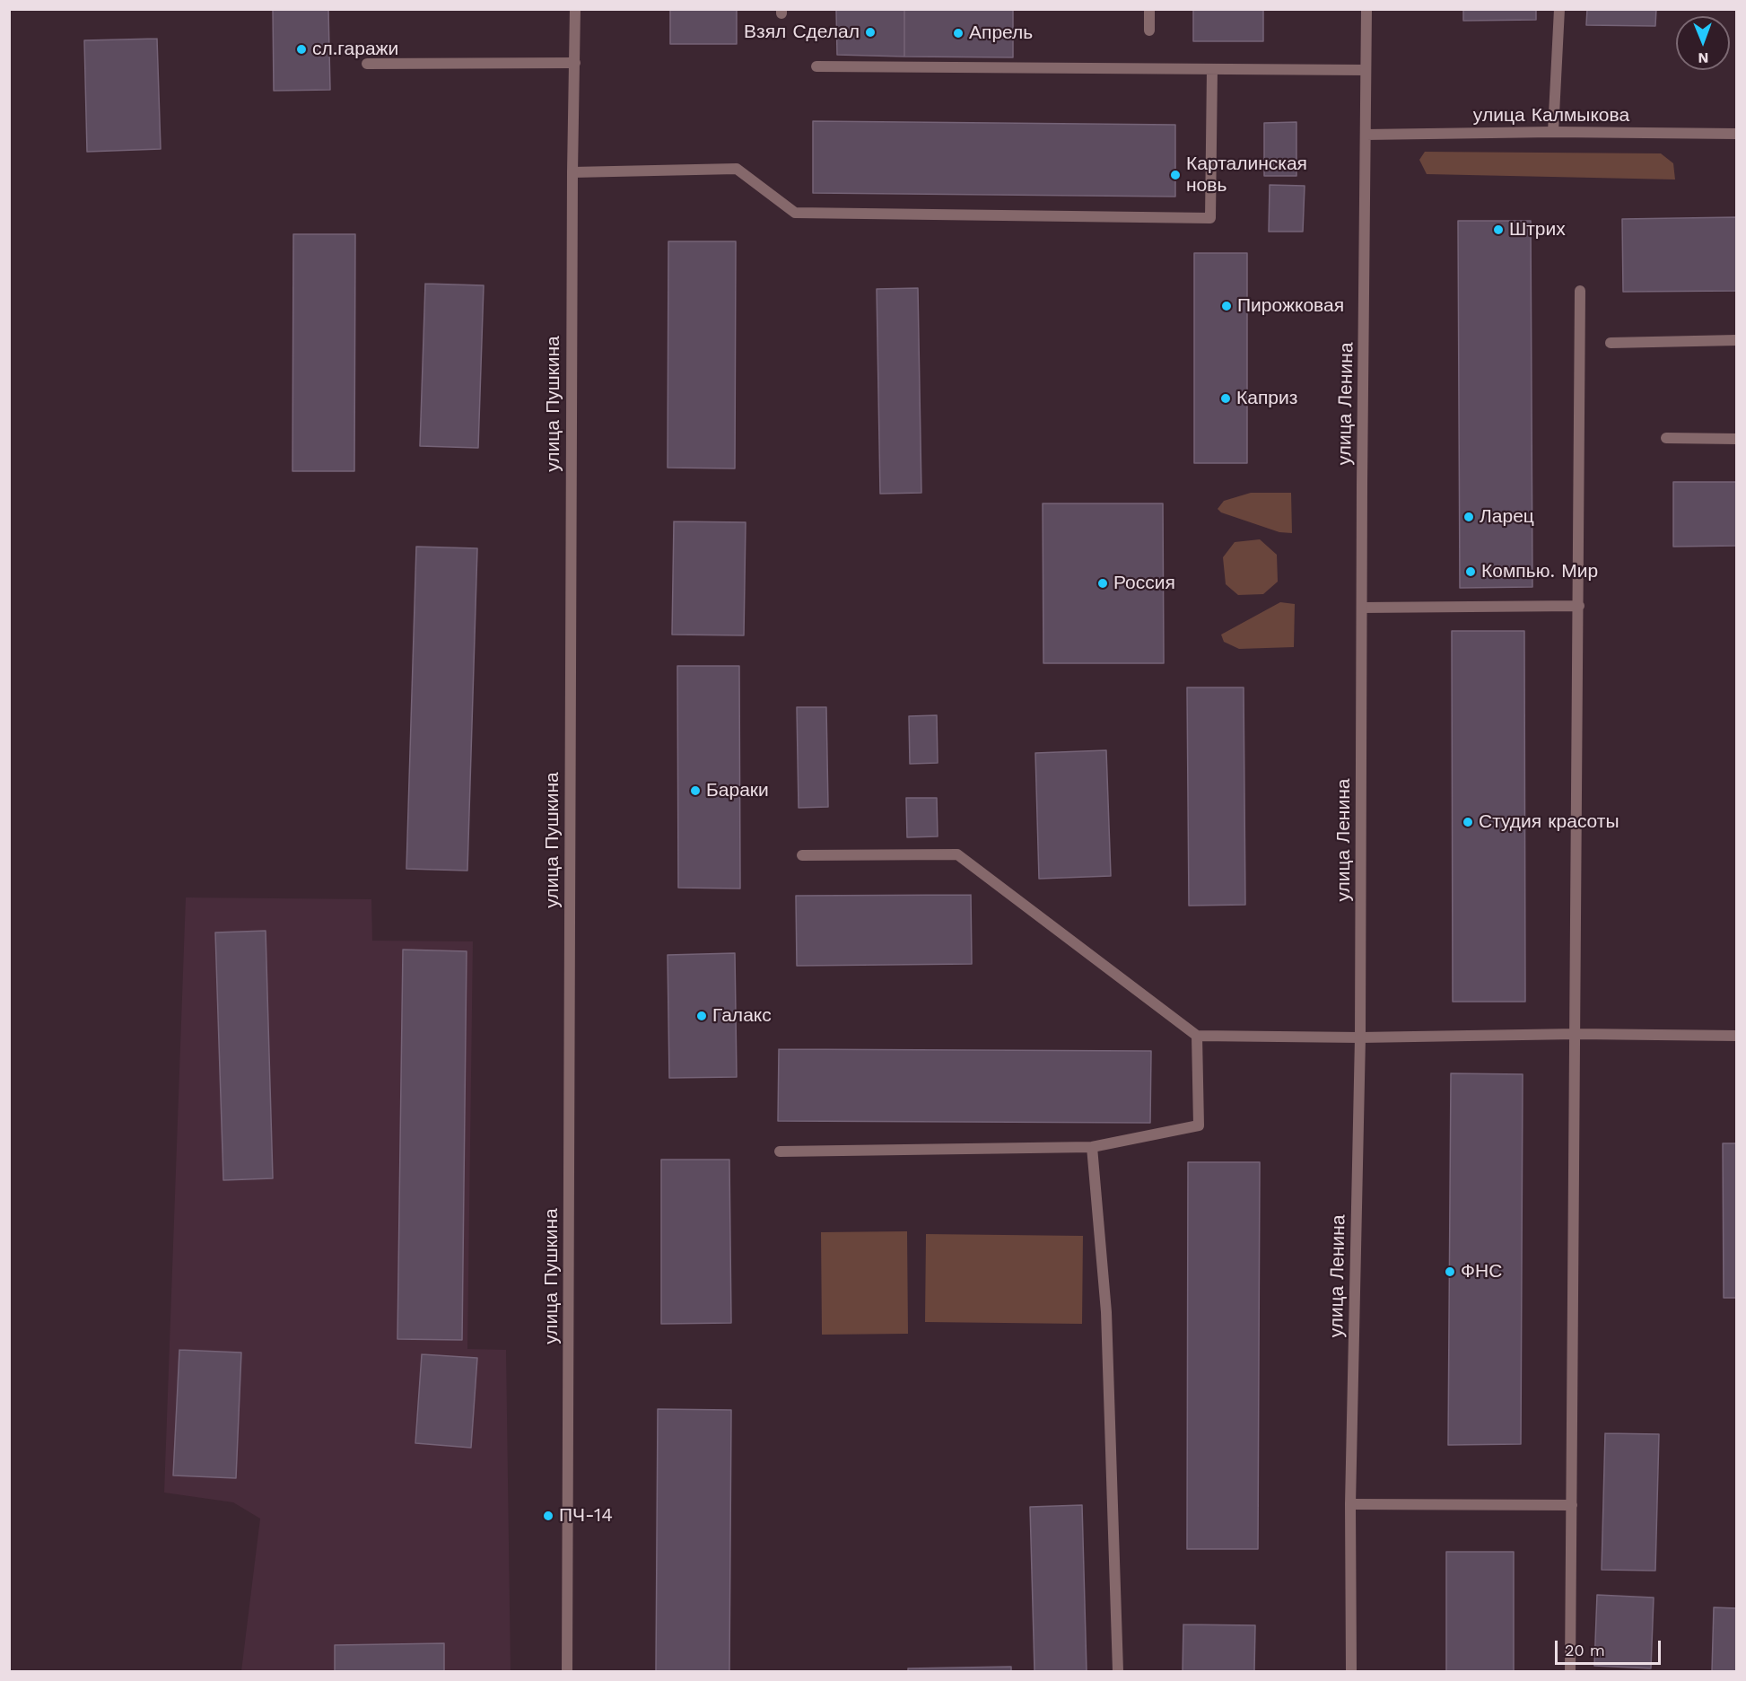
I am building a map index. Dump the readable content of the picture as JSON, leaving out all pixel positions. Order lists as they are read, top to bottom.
{
  "streets": {
    "street": ["улица Калмыкова", "улица Пушкина", "улица Ленина"]
  },
  "crossings": [
    ["улица Калмыкова", "улица Ленина"]
  ],
  "places": [
    "Взял Сделал",
    "Апрель",
    "сл.гаражи",
    "Карталинская новь",
    "Штрих",
    "Пирожковая",
    "Каприз",
    "Ларец",
    "Компью. Мир",
    "Россия",
    "Бараки",
    "Студия красоты",
    "Галакс",
    "ФНС",
    "ПЧ-14"
  ],
  "scale_bar": "20 m",
  "north": "bottom"
}
